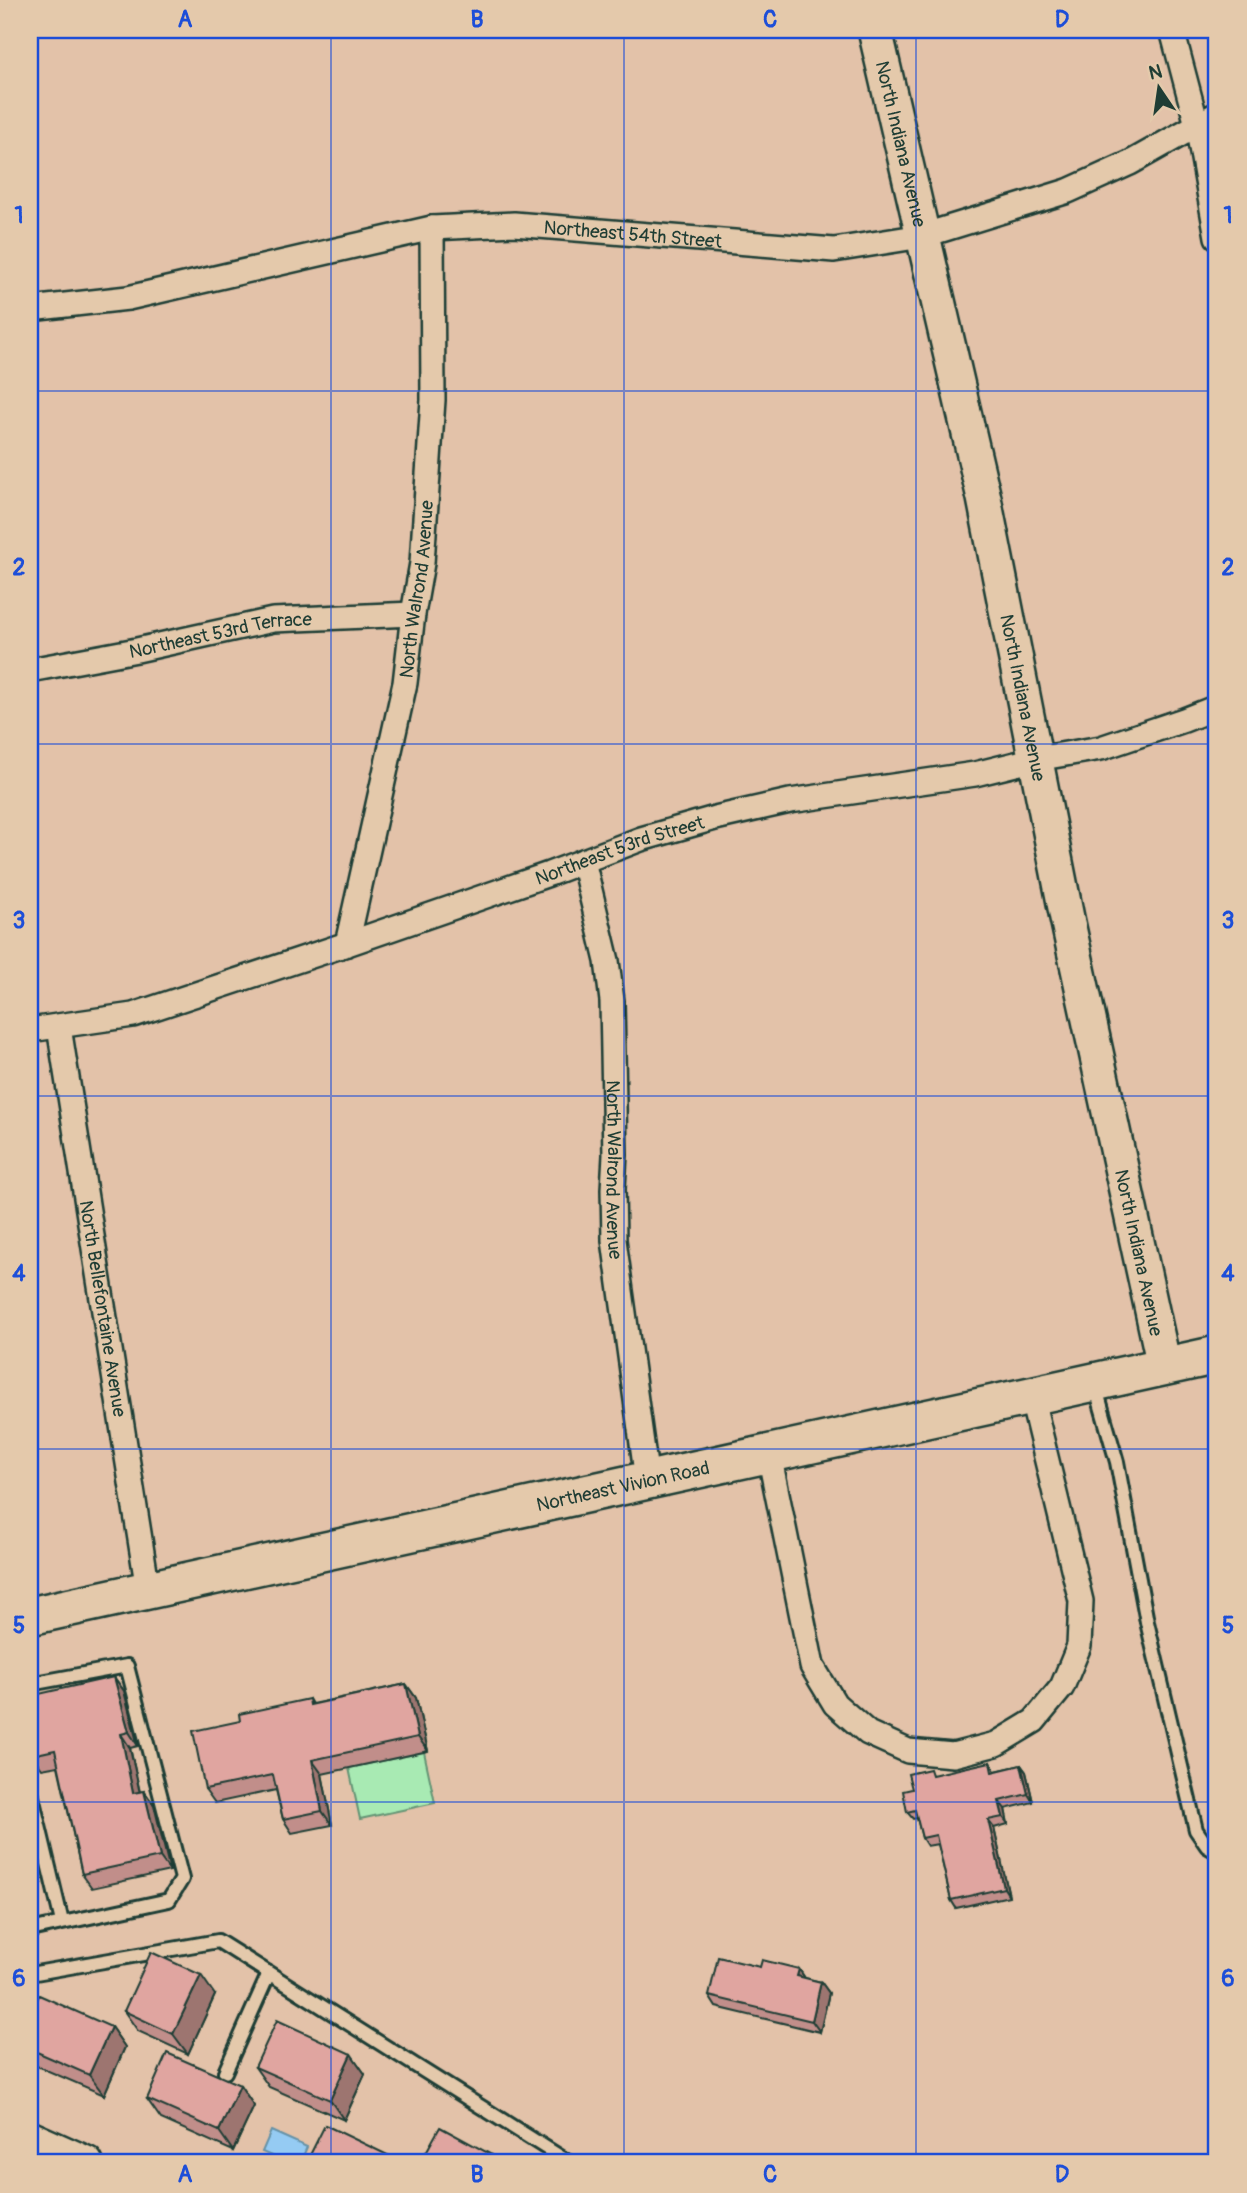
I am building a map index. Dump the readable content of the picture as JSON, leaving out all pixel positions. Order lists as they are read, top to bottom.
{
  "streets": {
    "main road": ["Northeast Vivion Road"],
    "street": [
      "North Indiana Avenue",
      "Northeast 54th Street",
      "North Walrond Avenue",
      "Northeast 53rd Terrace",
      "Northeast 53rd Street",
      "North Bellefontaine Avenue"
    ]
  },
  "crossings": [
    ["North Indiana Avenue", "Northeast 54th Street"],
    ["North Indiana Avenue", "Northeast 53rd Street"],
    ["North Indiana Avenue", "Northeast Vivion Road"],
    ["Northeast 54th Street", "North Walrond Avenue"],
    ["North Walrond Avenue", "Northeast 53rd Terrace"],
    ["North Walrond Avenue", "Northeast 53rd Street"],
    ["North Walrond Avenue", "Northeast Vivion Road"],
    ["Northeast 53rd Street", "North Bellefontaine Avenue"],
    ["North Bellefontaine Avenue", "Northeast Vivion Road"]
  ],
  "north": "top",
  "grid": {
    "columns": [
      "A",
      "B",
      "C",
      "D"
    ],
    "rows": [
      "1",
      "2",
      "3",
      "4",
      "5",
      "6"
    ]
  }
}
